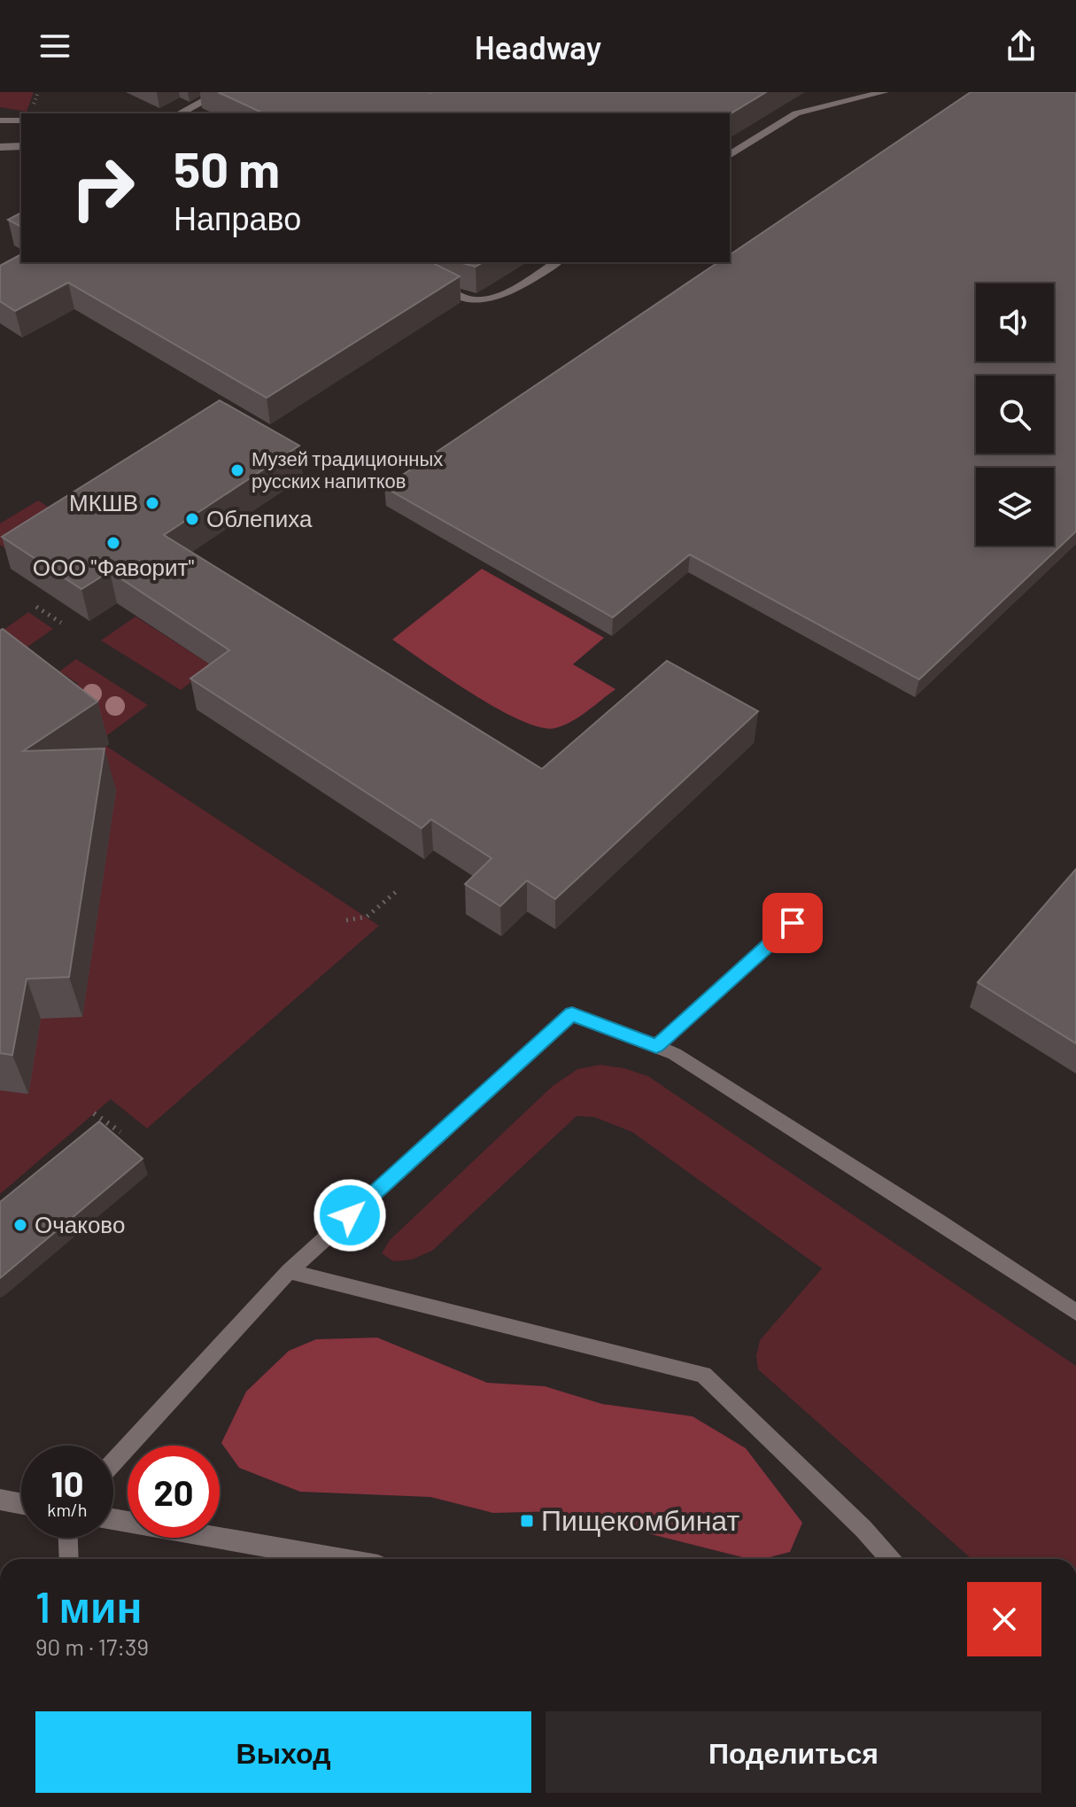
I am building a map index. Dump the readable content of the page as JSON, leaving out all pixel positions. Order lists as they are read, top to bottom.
{
  "places": {
    "other": [
      "Музей традиционных русских напитков",
      "МКШВ",
      "Облепиха",
      "ООО \"Фаворит\"",
      "Очаково"
    ],
    "transit": ["Пищекомбинат"]
  },
  "page": {
    "header": "Headway",
    "turn": ["50 m", "Направо"],
    "speed": "10 km/h",
    "limit": "20",
    "heading": ["1 мин", "90 m · 17:39"],
    "buttons": ["Выход", "Поделиться"]
  }
}
